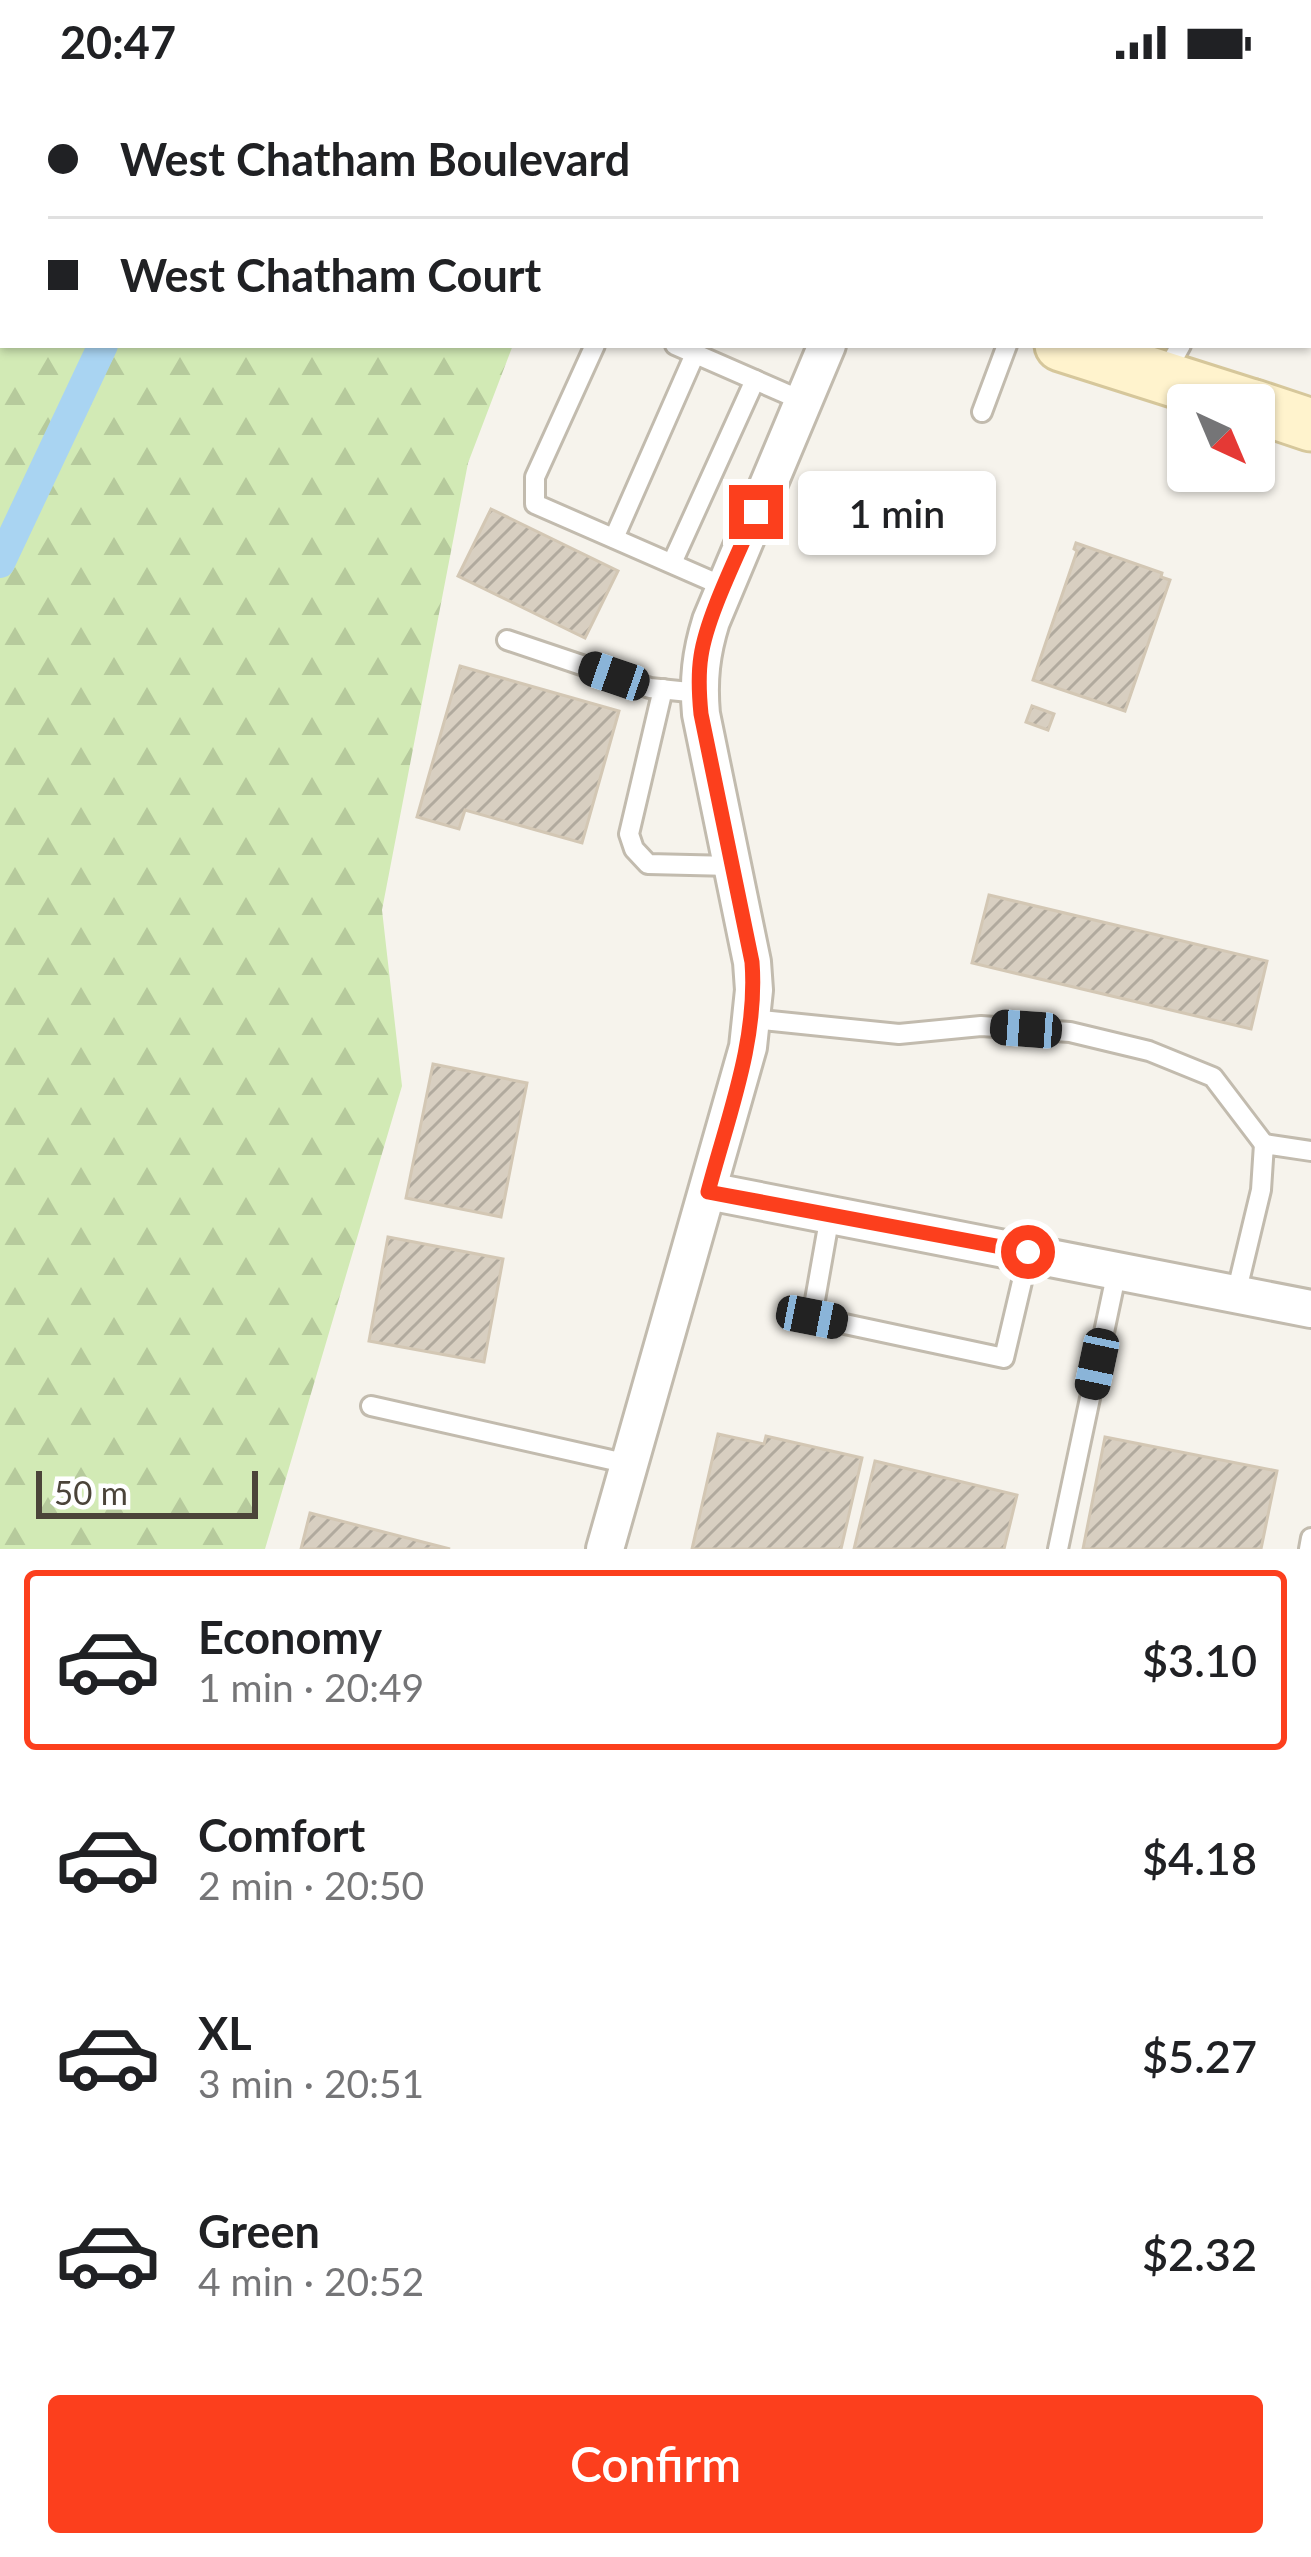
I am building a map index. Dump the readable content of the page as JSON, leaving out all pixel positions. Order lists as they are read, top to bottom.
{
  "scale_bar": "50 m",
  "north": "bottom right",
  "page": {
    "status": "20:47",
    "banner": ["West Chatham Boulevard", "West Chatham Court"],
    "bubble": "1 min",
    "scale": "50 m",
    "list": [
      {
        "name": "Economy",
        "note": "1 min · 20:49",
        "value": "$3.10"
      },
      {
        "name": "Comfort",
        "note": "2 min · 20:50",
        "value": "$4.18"
      },
      {
        "name": "XL",
        "note": "3 min · 20:51",
        "value": "$5.27"
      },
      {
        "name": "Green",
        "note": "4 min · 20:52",
        "value": "$2.32"
      }
    ],
    "buttons": "Confirm"
  }
}
